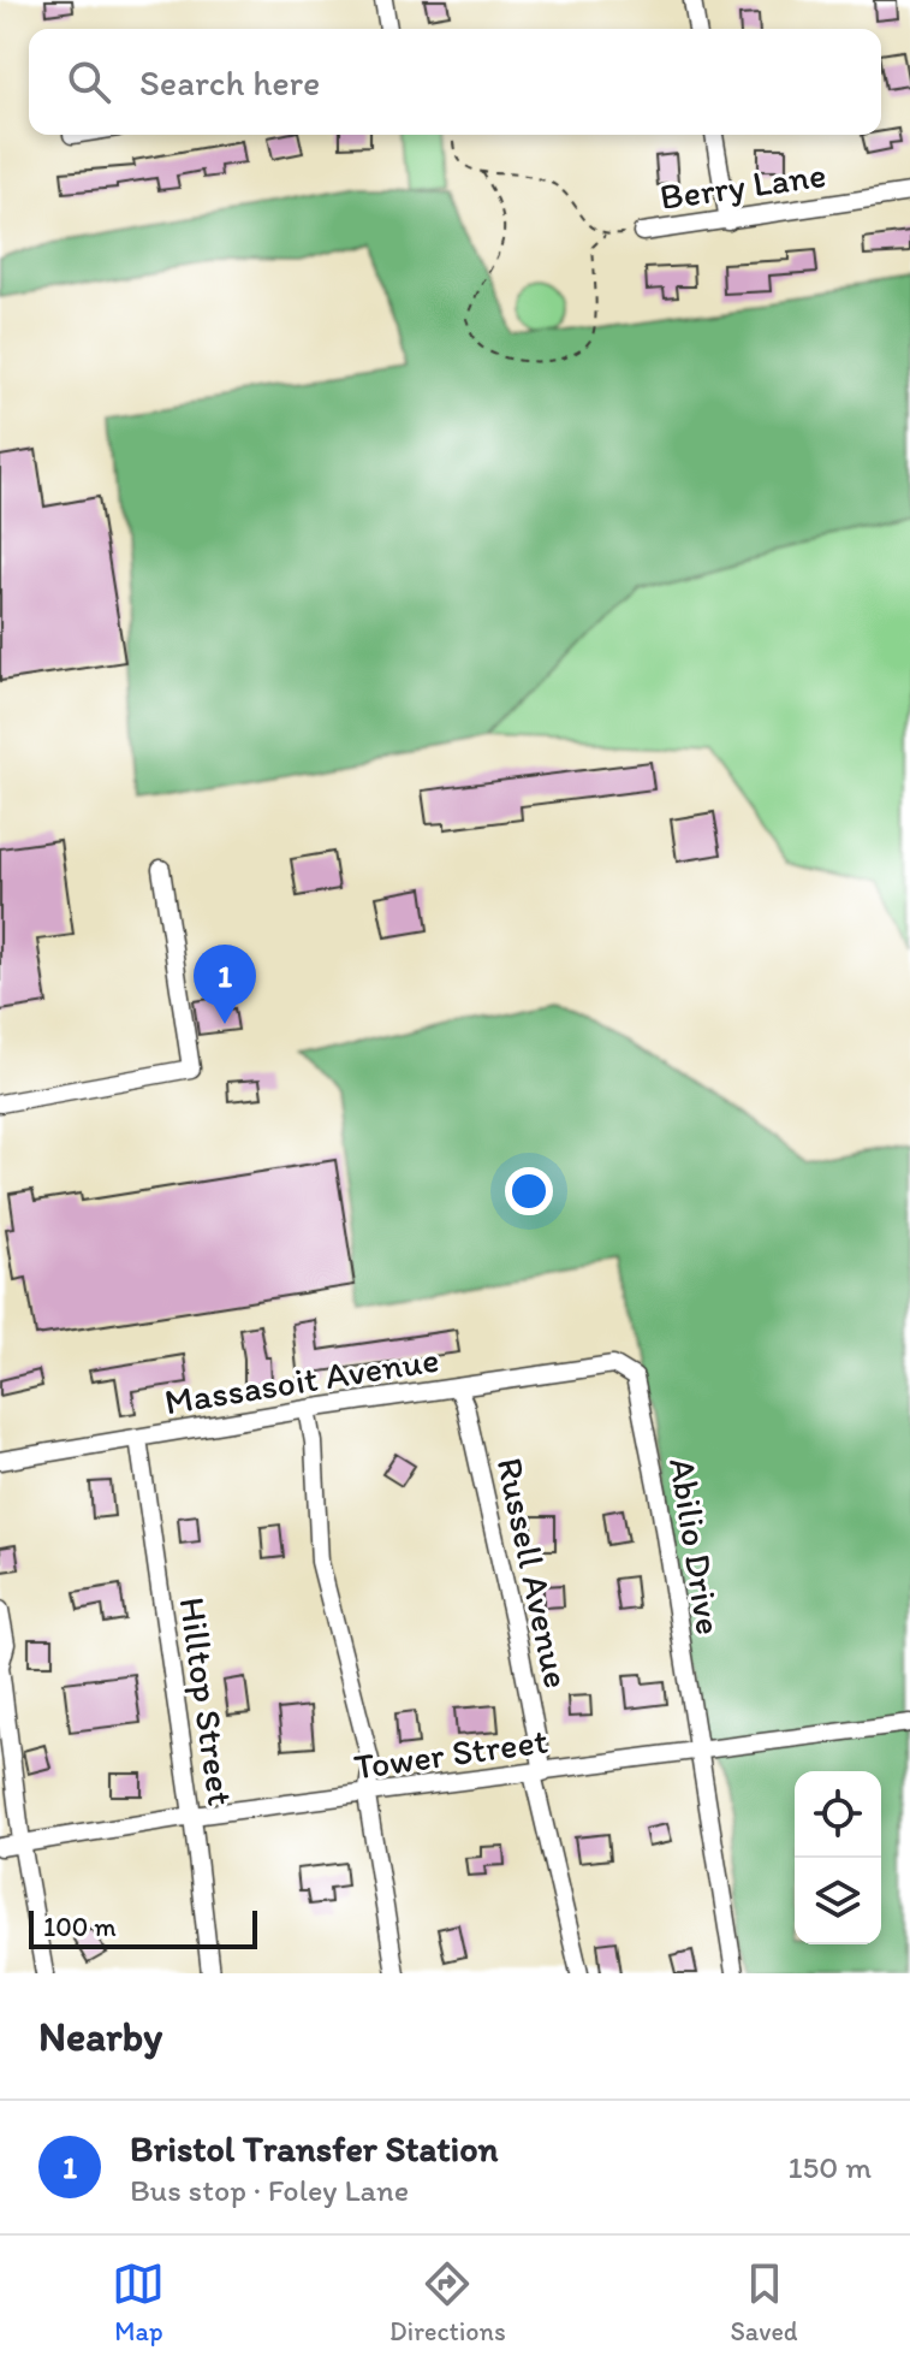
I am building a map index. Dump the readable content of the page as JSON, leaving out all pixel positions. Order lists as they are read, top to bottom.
{
  "streets": {
    "street": [
      "Berry Lane",
      "Massasoit Avenue",
      "Abilio Drive",
      "Russell Avenue",
      "Hilltop Street",
      "Tower Street"
    ]
  },
  "crossings": [
    ["Massasoit Avenue", "Abilio Drive"],
    ["Massasoit Avenue", "Russell Avenue"],
    ["Massasoit Avenue", "Hilltop Street"],
    ["Abilio Drive", "Tower Street"],
    ["Russell Avenue", "Tower Street"],
    ["Hilltop Street", "Tower Street"]
  ],
  "scale_bar": "100 m",
  "page": {
    "search": "Search here",
    "pins": "1",
    "scale": "100 m",
    "heading": "Nearby",
    "list": [
      {
        "mark": "1",
        "name": "Bristol Transfer Station",
        "note": "Bus stop · Foley Lane",
        "value": "150 m"
      }
    ],
    "nav": ["Map", "Directions", "Saved"]
  }
}
